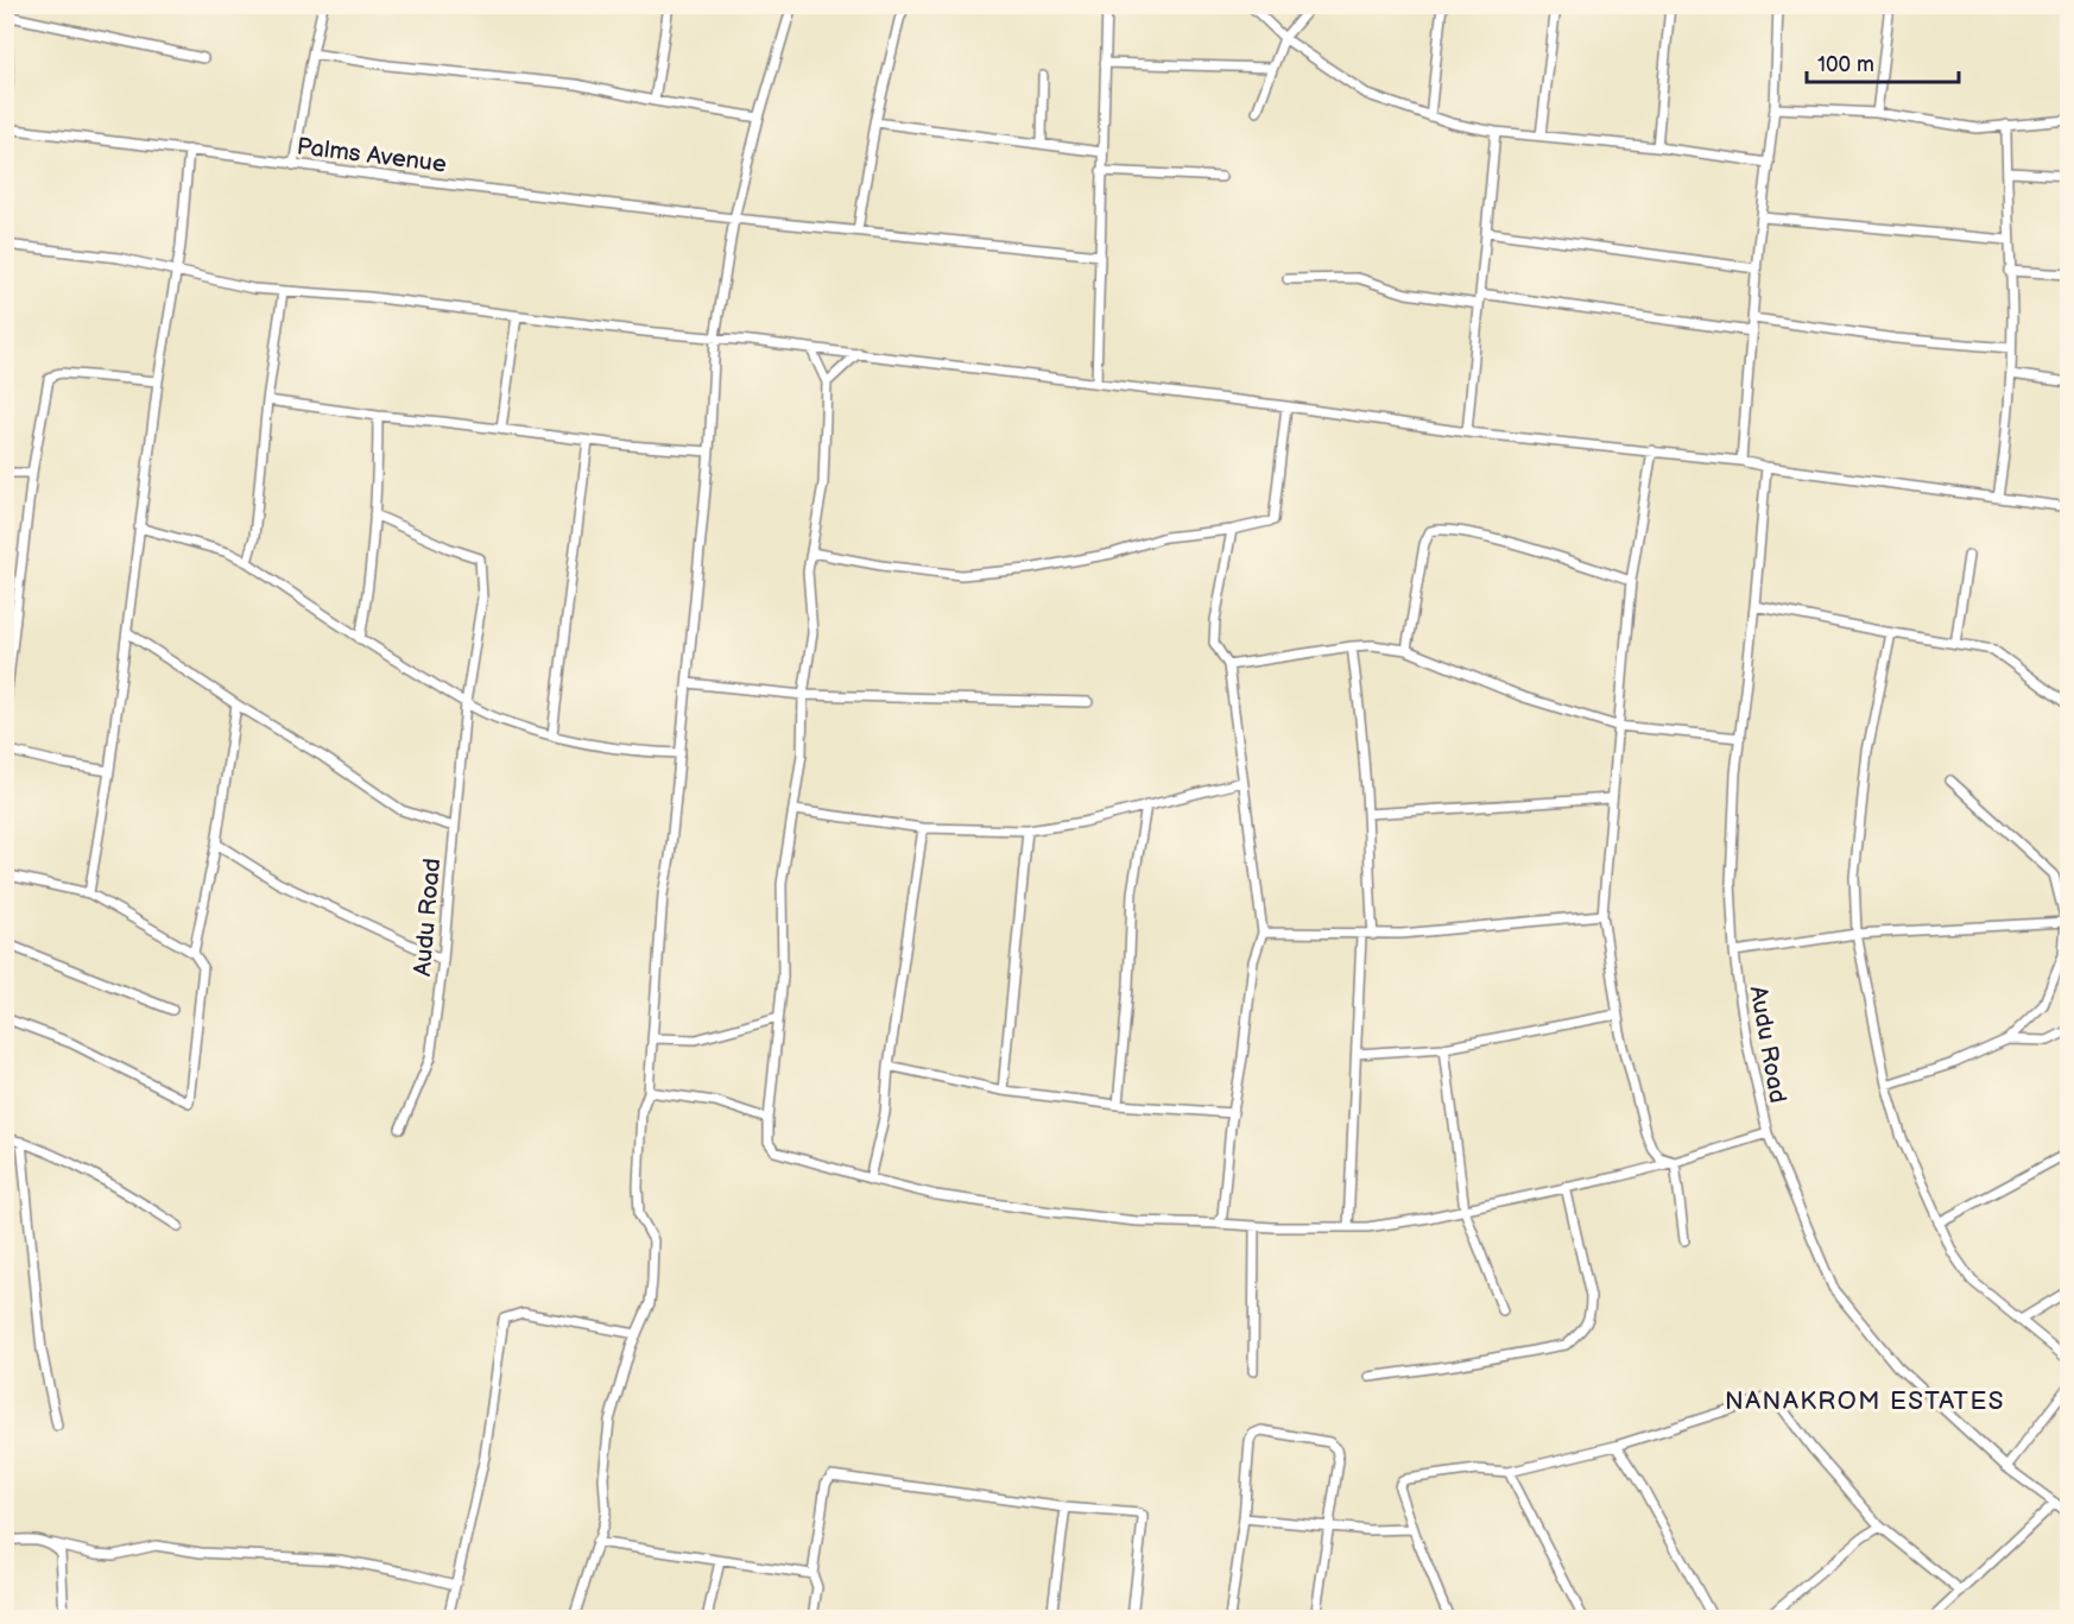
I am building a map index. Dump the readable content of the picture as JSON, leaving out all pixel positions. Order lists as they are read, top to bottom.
{
  "streets": {
    "street": ["Palms Avenue", "Audu Road"]
  },
  "districts": ["NANAKROM ESTATES"],
  "scale_bar": "100 m"
}
